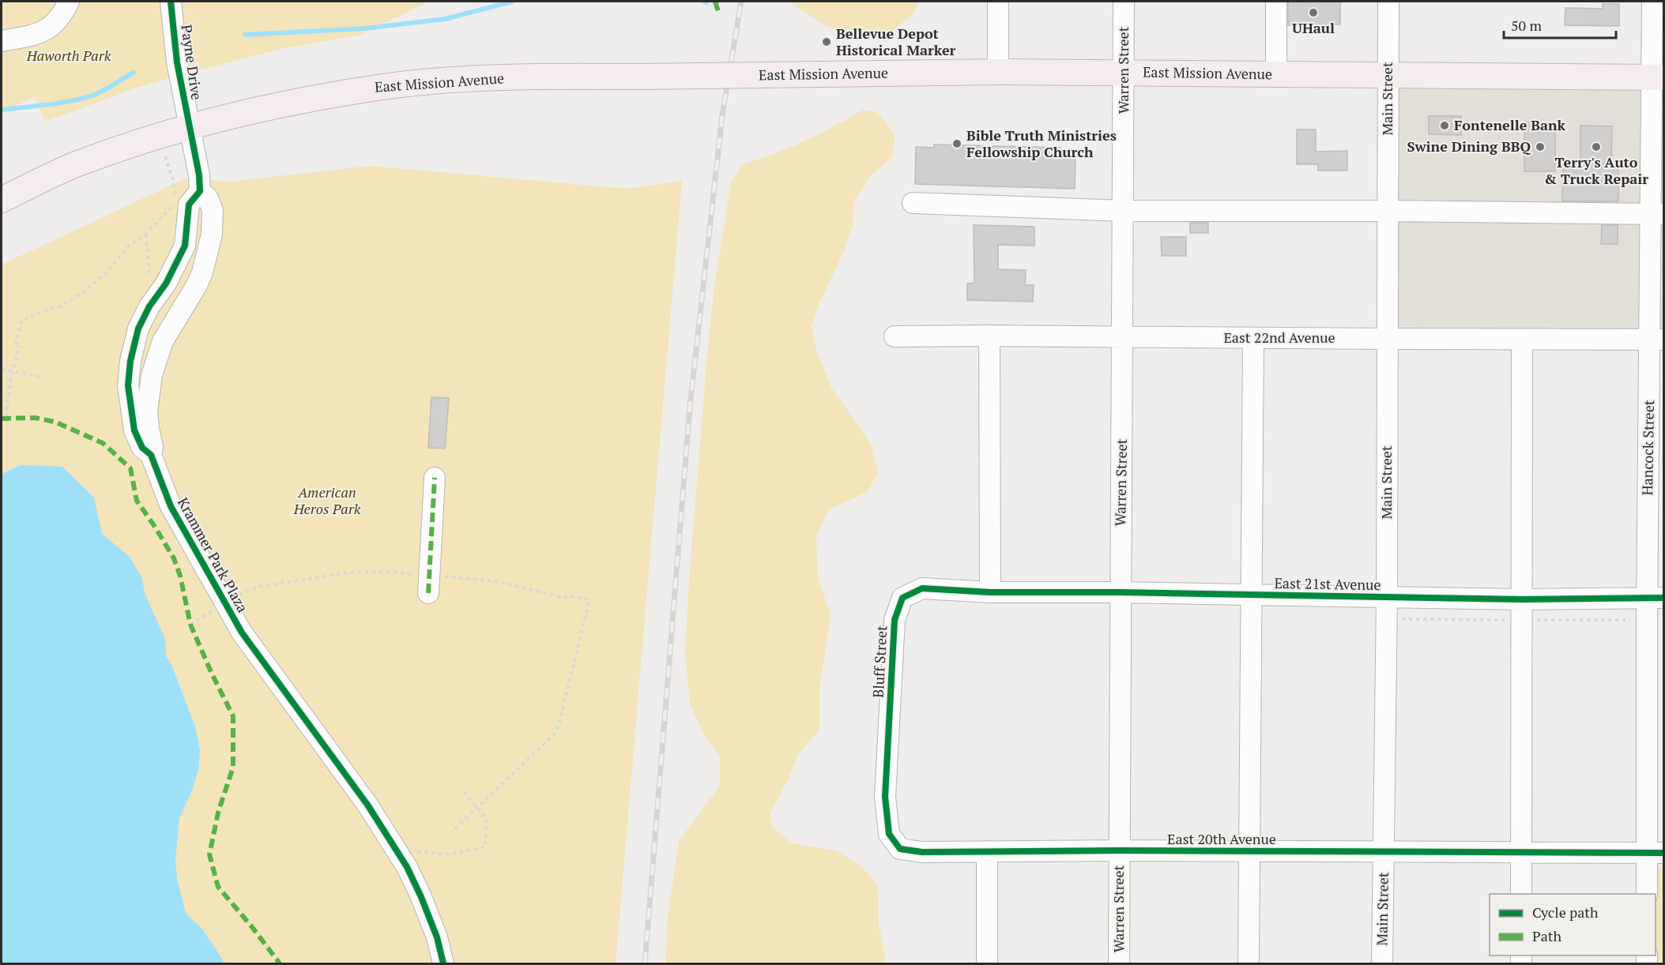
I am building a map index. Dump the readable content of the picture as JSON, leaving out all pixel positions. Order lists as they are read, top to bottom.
{
  "streets": {
    "main road": ["East Mission Avenue"],
    "street": [
      "Payne Drive",
      "Warren Street",
      "Main Street",
      "East 22nd Avenue",
      "Hancock Street",
      "Krammer Park Plaza",
      "East 21st Avenue",
      "Bluff Street",
      "East 20th Avenue"
    ]
  },
  "crossings": [
    ["Payne Drive", "East Mission Avenue"],
    ["Payne Drive", "Krammer Park Plaza"],
    ["Warren Street", "East Mission Avenue"],
    ["Warren Street", "East 22nd Avenue"],
    ["Warren Street", "East 21st Avenue"],
    ["Warren Street", "East 20th Avenue"],
    ["East Mission Avenue", "Main Street"],
    ["East Mission Avenue", "Hancock Street"],
    ["East Mission Avenue", "Krammer Park Plaza"],
    ["Main Street", "East 22nd Avenue"],
    ["Main Street", "East 21st Avenue"],
    ["Main Street", "East 20th Avenue"],
    ["East 22nd Avenue", "Hancock Street"],
    ["Hancock Street", "East 21st Avenue"],
    ["Hancock Street", "East 20th Avenue"],
    ["East 21st Avenue", "Bluff Street"],
    ["Bluff Street", "East 20th Avenue"]
  ],
  "parks": ["Haworth Park", "American Heros Park"],
  "places": [
    "UHaul",
    "Bellevue Depot Historical Marker",
    "Fontenelle Bank",
    "Bible Truth Ministries Fellowship Church",
    "Swine Dining BBQ",
    "Terry's Auto & Truck Repair"
  ],
  "legend": ["Cycle path", "Path"],
  "scale_bar": "50 m"
}
